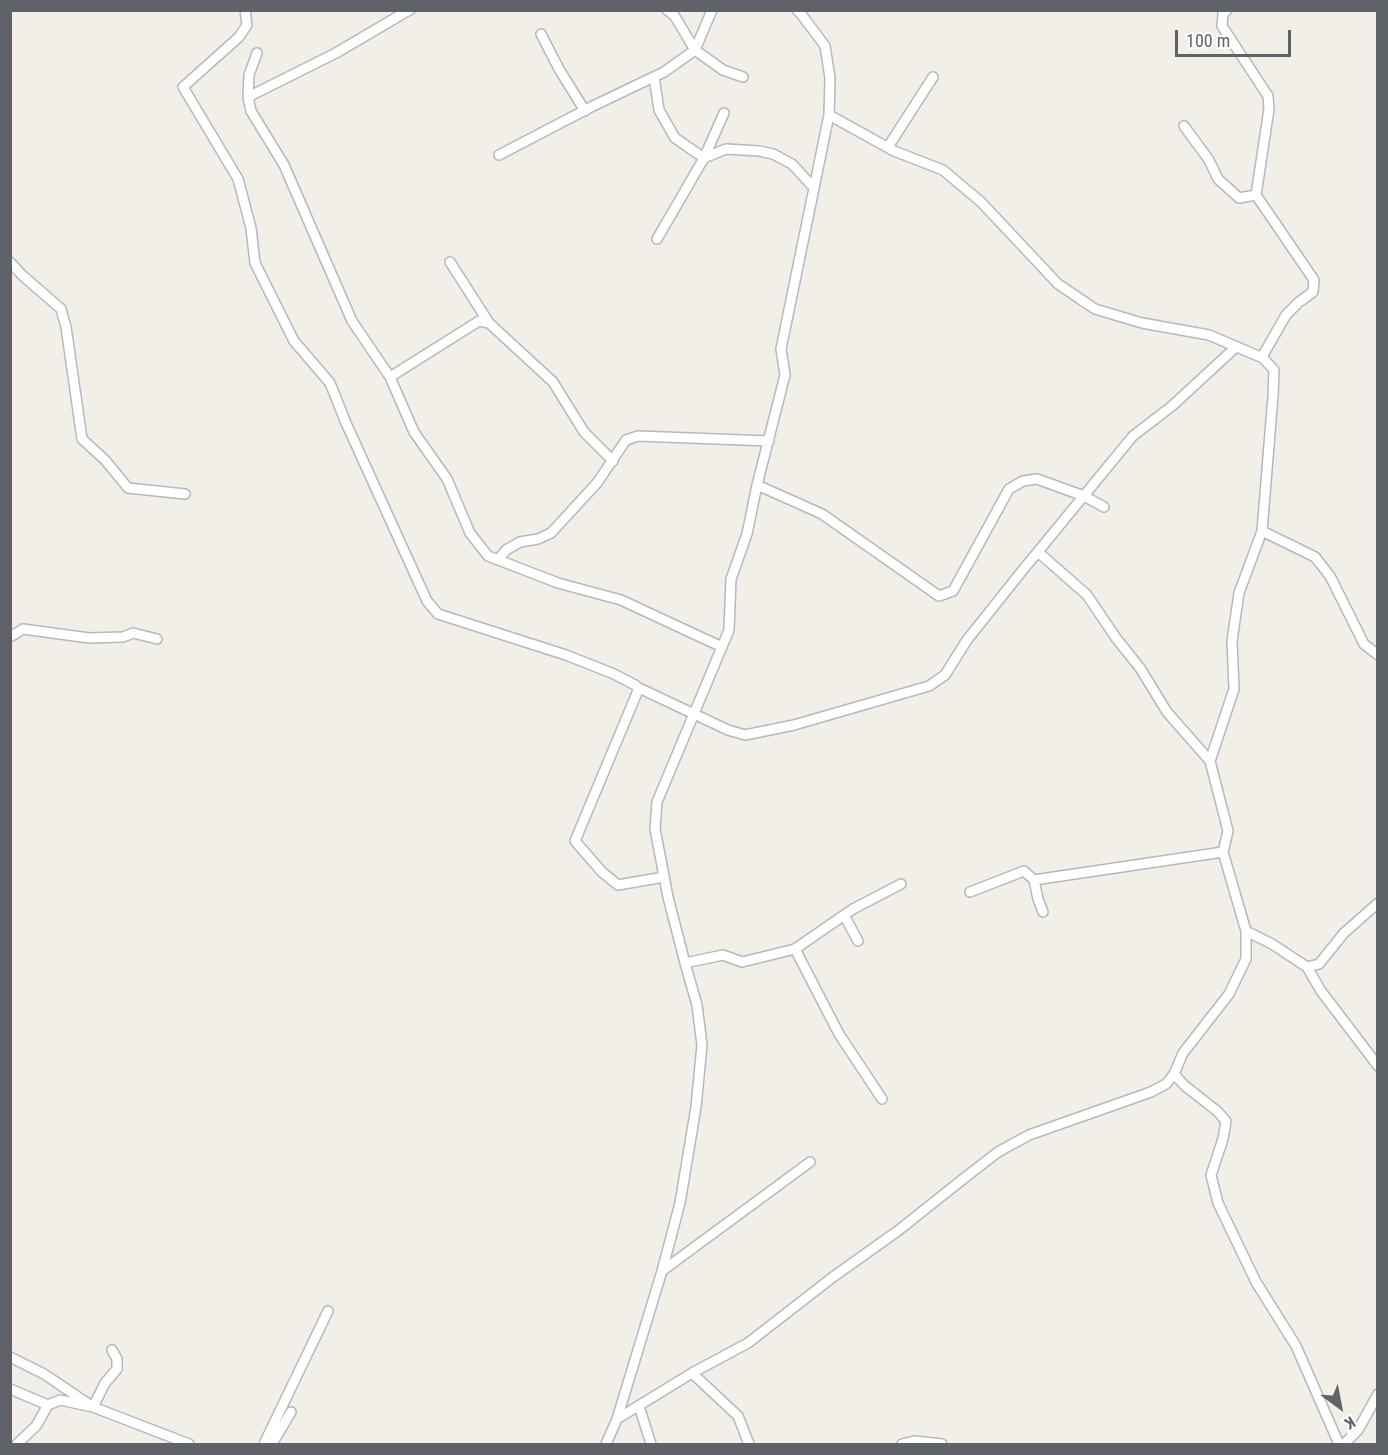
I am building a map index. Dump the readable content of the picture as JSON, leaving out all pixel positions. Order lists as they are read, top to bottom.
{
  "scale_bar": "100 m",
  "north": "bottom right"
}
